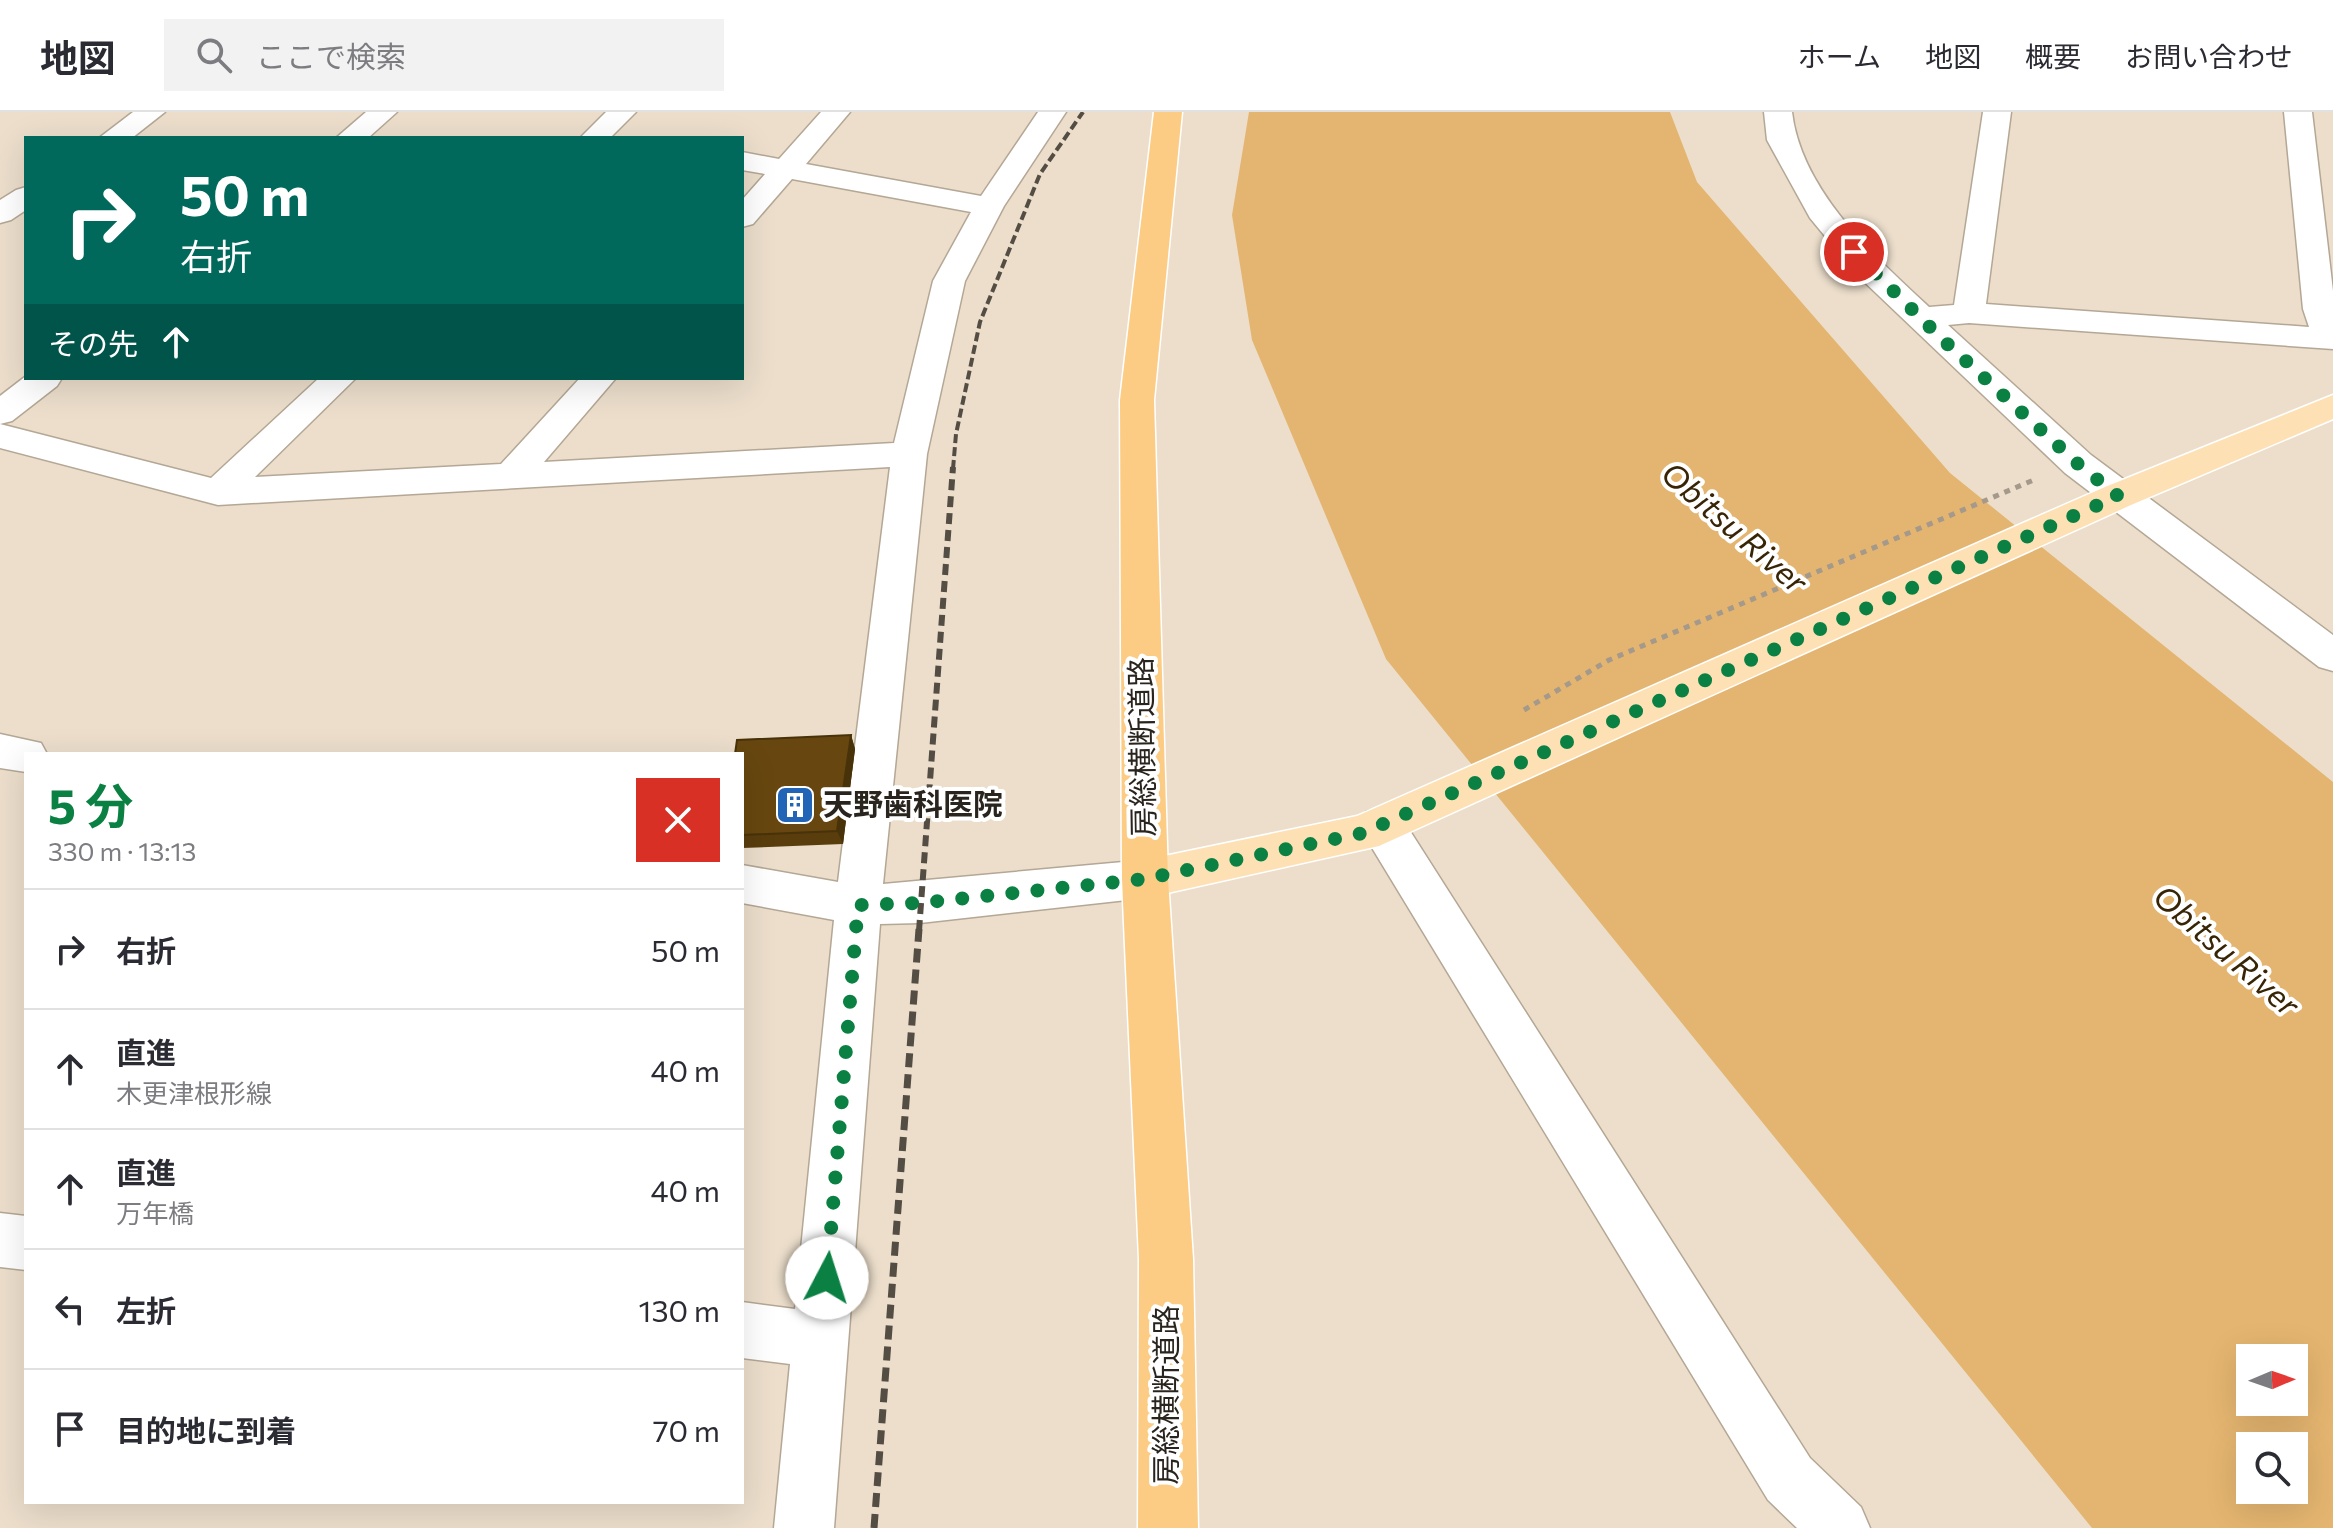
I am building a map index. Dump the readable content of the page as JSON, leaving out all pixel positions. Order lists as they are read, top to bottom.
{
  "streets": {
    "highway": ["房総横断道路"]
  },
  "water": ["Obitsu River"],
  "places": {
    "building": ["天野歯科医院"]
  },
  "north": "right",
  "page": {
    "header": "地図",
    "search": "ここで検索",
    "nav": [
      "ホーム",
      "地図",
      "概要",
      "お問い合わせ"
    ],
    "turn": ["50 m", "右折"],
    "then": "その先",
    "heading": ["5 分", "330 m · 13:13"],
    "list": [
      {
        "name": "右折",
        "value": "50 m"
      },
      {
        "name": "直進",
        "note": "木更津根形線",
        "value": "40 m"
      },
      {
        "name": "直進",
        "note": "万年橋",
        "value": "40 m"
      },
      {
        "name": "左折",
        "value": "130 m"
      },
      {
        "name": "目的地に到着",
        "value": "70 m"
      }
    ]
  }
}
